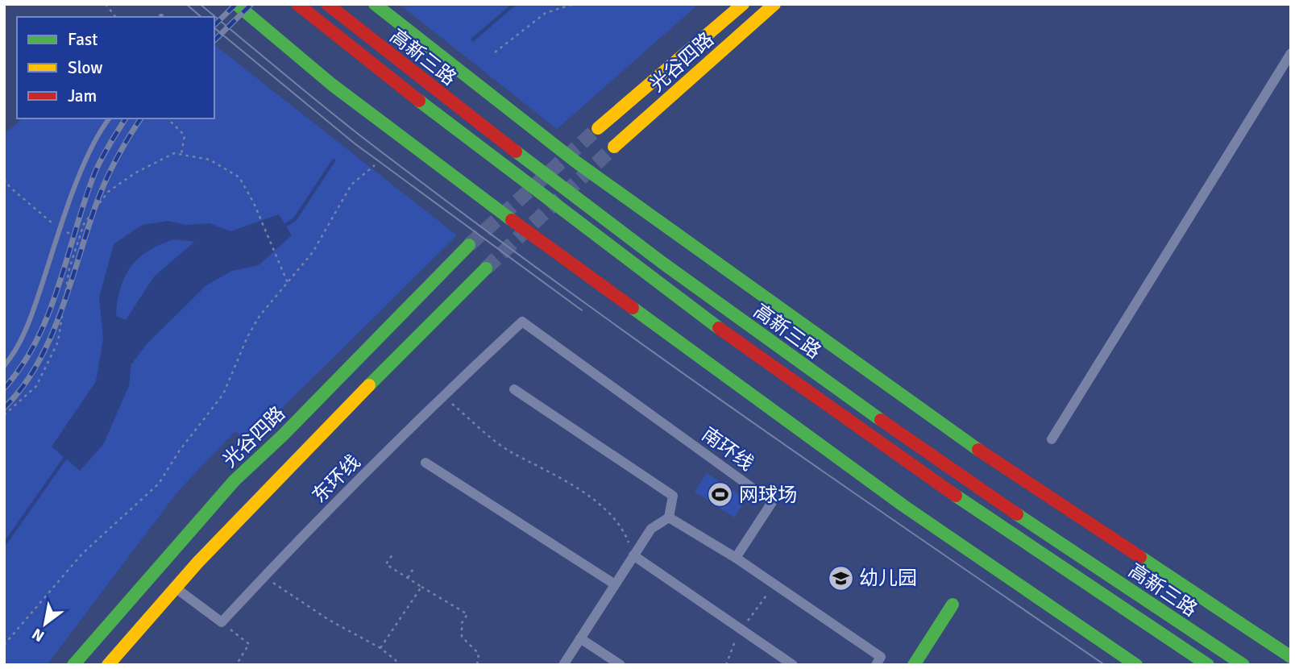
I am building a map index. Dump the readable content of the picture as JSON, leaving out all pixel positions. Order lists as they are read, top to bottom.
{
  "streets": {
    "main road": ["高新三路", "光谷四路"],
    "street": ["南环线", "东环线"]
  },
  "crossings": [
    ["南环线", "东环线"]
  ],
  "places": {
    "sports": ["网球场"],
    "school or university": ["幼儿园"]
  },
  "legend": ["Fast", "Slow", "Jam"],
  "north": "bottom left"
}
